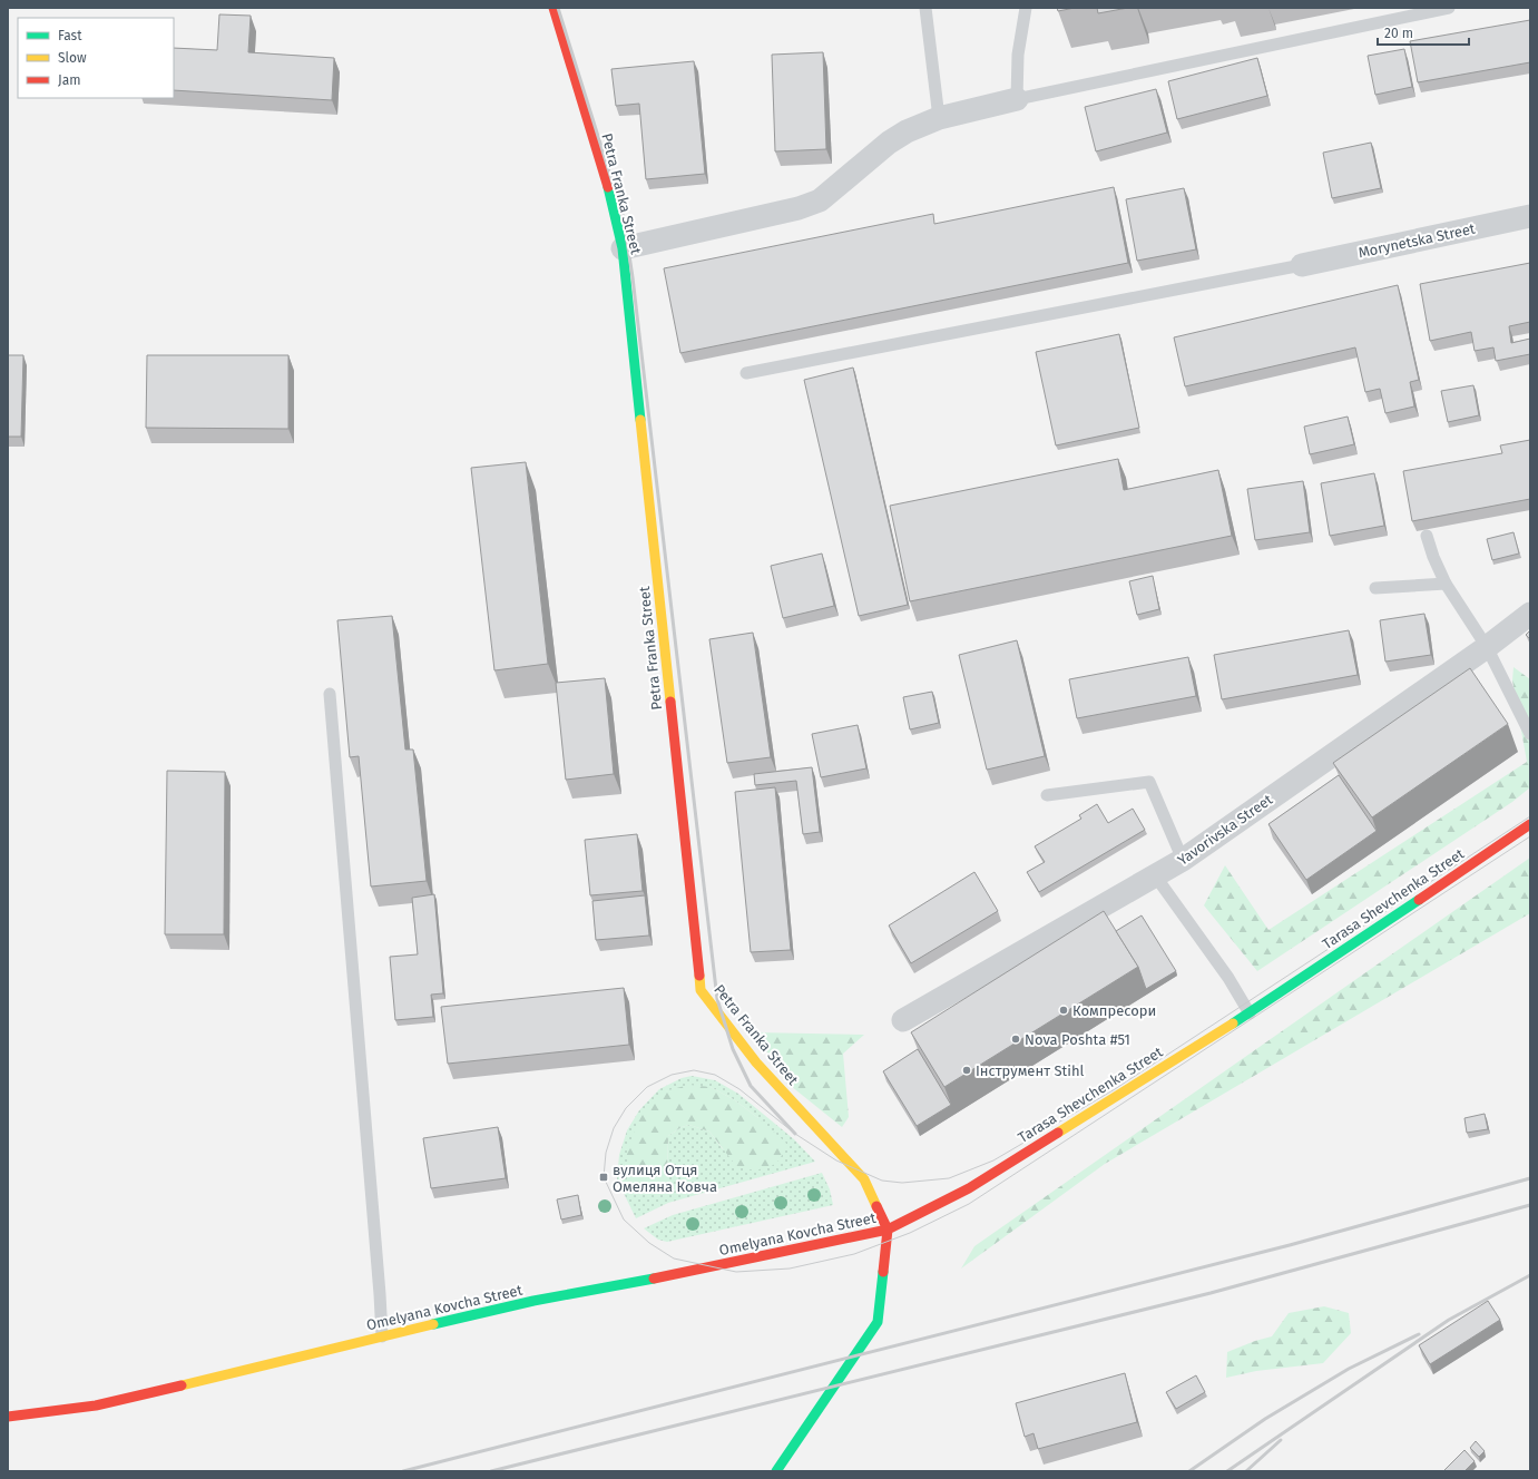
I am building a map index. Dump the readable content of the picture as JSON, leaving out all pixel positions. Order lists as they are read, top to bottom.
{
  "streets": {
    "main road": ["Petra Franka Street", "Tarasa Shevchenka Street", "Omelyana Kovcha Street"],
    "street": ["Morynetska Street", "Yavorivska Street"]
  },
  "crossings": [
    ["Petra Franka Street", "Tarasa Shevchenka Street"],
    ["Petra Franka Street", "Omelyana Kovcha Street"],
    ["Tarasa Shevchenka Street", "Omelyana Kovcha Street"]
  ],
  "places": {
    "other": ["Компресори", "Nova Poshta #51", "Інструмент Stihl"],
    "transit": ["вулиця Отця Омеляна Ковча"]
  },
  "legend": ["Fast", "Slow", "Jam"],
  "scale_bar": "20 m"
}
